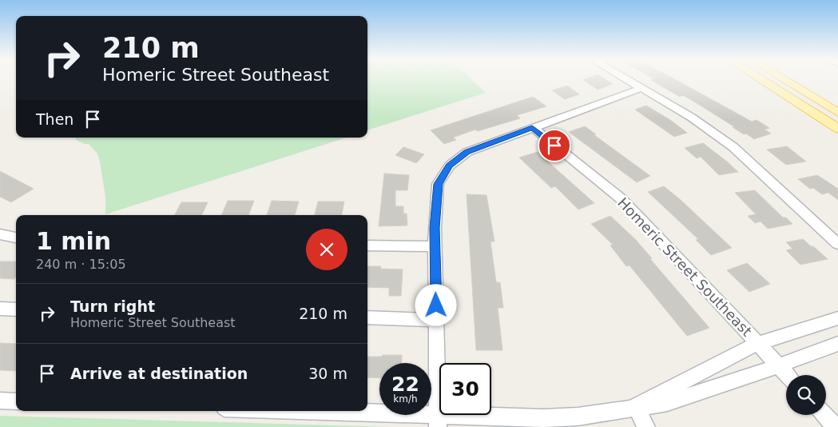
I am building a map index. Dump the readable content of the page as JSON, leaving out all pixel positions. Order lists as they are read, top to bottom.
{
  "streets": {
    "street": ["Homeric Street Southeast"]
  },
  "page": {
    "turn": ["210 m", "Homeric Street Southeast"],
    "then": "Then",
    "heading": ["1 min", "240 m · 15:05"],
    "list": [
      {
        "name": "Turn right",
        "note": "Homeric Street Southeast",
        "value": "210 m"
      },
      {
        "name": "Arrive at destination",
        "value": "30 m"
      }
    ],
    "speed": "22 km/h",
    "limit": "30"
  }
}
